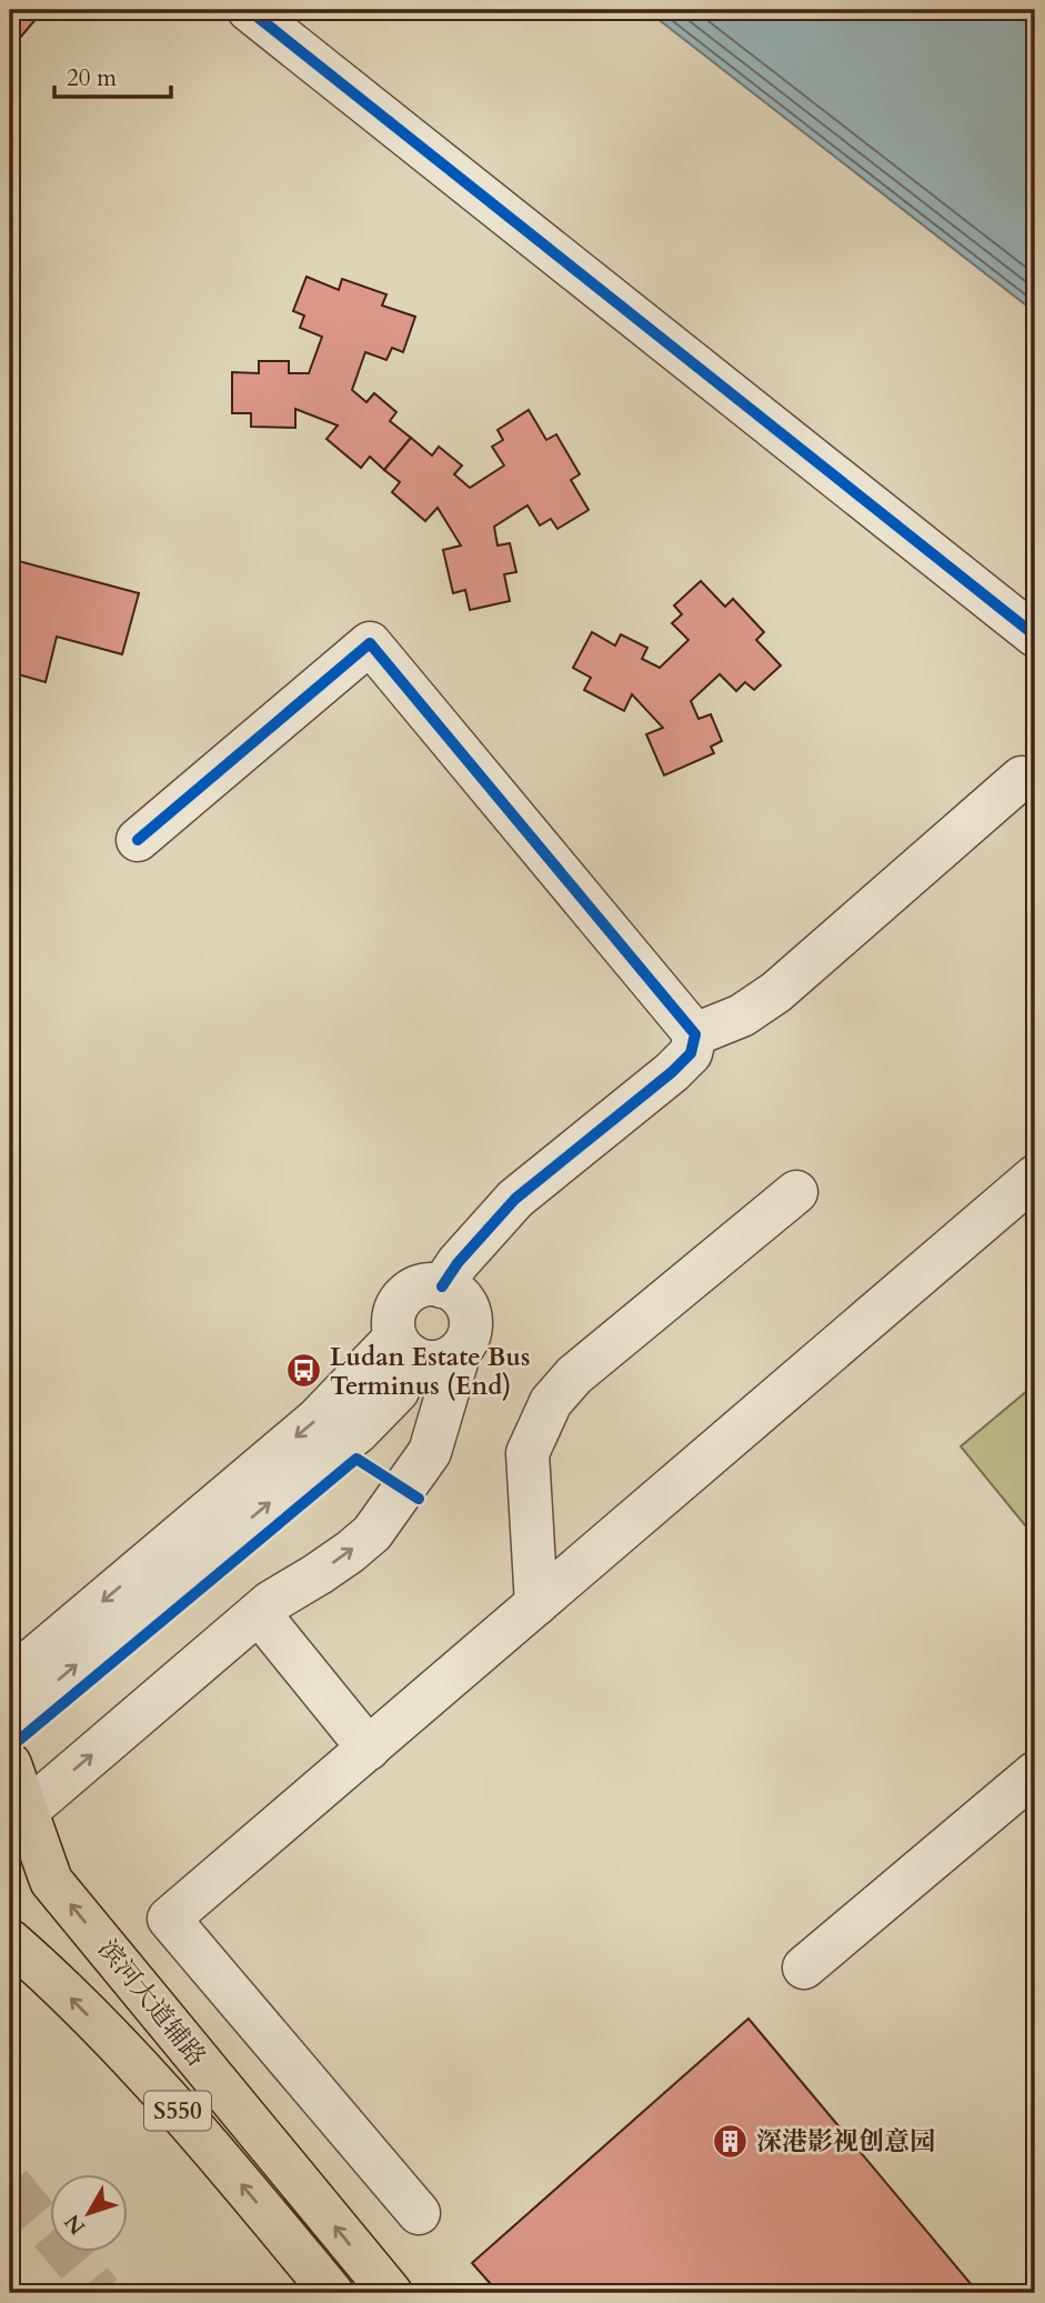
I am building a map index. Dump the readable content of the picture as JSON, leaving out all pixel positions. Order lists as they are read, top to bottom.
{
  "streets": {
    "main road": ["滨河大道辅路", "S550"]
  },
  "places": {
    "bus stop": ["Ludan Estate Bus Terminus (End)"],
    "building": ["深港影视创意园"]
  },
  "scale_bar": "20 m",
  "north": "bottom left"
}
